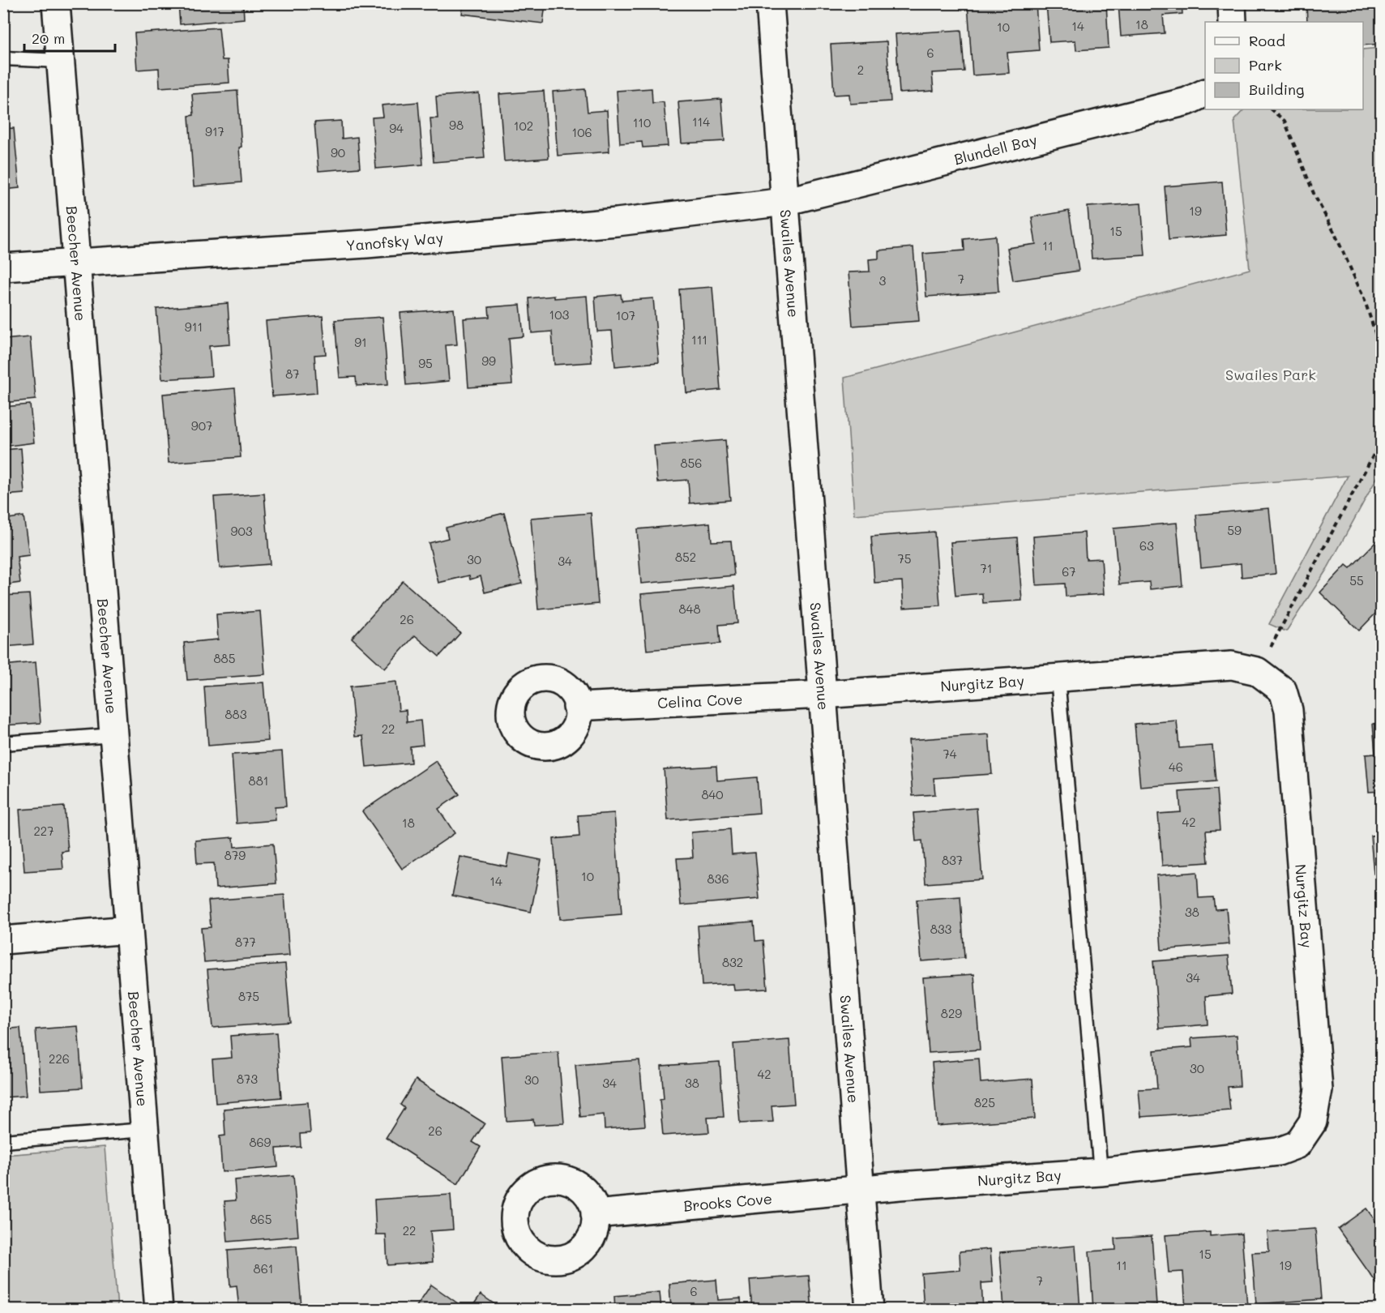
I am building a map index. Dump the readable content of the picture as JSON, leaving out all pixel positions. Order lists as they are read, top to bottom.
{
  "streets": {
    "street": [
      "Blundell Bay",
      "Yanofsky Way",
      "Beecher Avenue",
      "Swailes Avenue",
      "Nurgitz Bay",
      "Celina Cove",
      "Brooks Cove"
    ]
  },
  "crossings": [
    ["Blundell Bay", "Yanofsky Way"],
    ["Blundell Bay", "Swailes Avenue"],
    ["Yanofsky Way", "Beecher Avenue"],
    ["Yanofsky Way", "Swailes Avenue"],
    ["Swailes Avenue", "Nurgitz Bay"],
    ["Swailes Avenue", "Celina Cove"],
    ["Swailes Avenue", "Brooks Cove"],
    ["Nurgitz Bay", "Celina Cove"],
    ["Nurgitz Bay", "Brooks Cove"]
  ],
  "parks": ["Swailes Park"],
  "house_numbers": [
    "18",
    "14",
    "10",
    "6",
    "2",
    "114",
    "110",
    "98",
    "102",
    "94",
    "917",
    "106",
    "90",
    "19",
    "15",
    "11",
    "7",
    "3",
    "103",
    "107",
    "911",
    "111",
    "91",
    "99",
    "95",
    "87",
    "907",
    "856",
    "59",
    "903",
    "63",
    "852",
    "75",
    "30",
    "34",
    "71",
    "67",
    "55",
    "848",
    "26",
    "885",
    "883",
    "22",
    "74",
    "46",
    "881",
    "840",
    "42",
    "18",
    "227",
    "879",
    "837",
    "10",
    "836",
    "14",
    "38",
    "833",
    "877",
    "832",
    "34",
    "875",
    "829",
    "226",
    "30",
    "42",
    "873",
    "30",
    "34",
    "38",
    "825",
    "26",
    "869",
    "865",
    "22",
    "15",
    "11",
    "19",
    "861",
    "7",
    "6"
  ],
  "legend": ["Road", "Park", "Building"],
  "scale_bar": "20 m"
}
